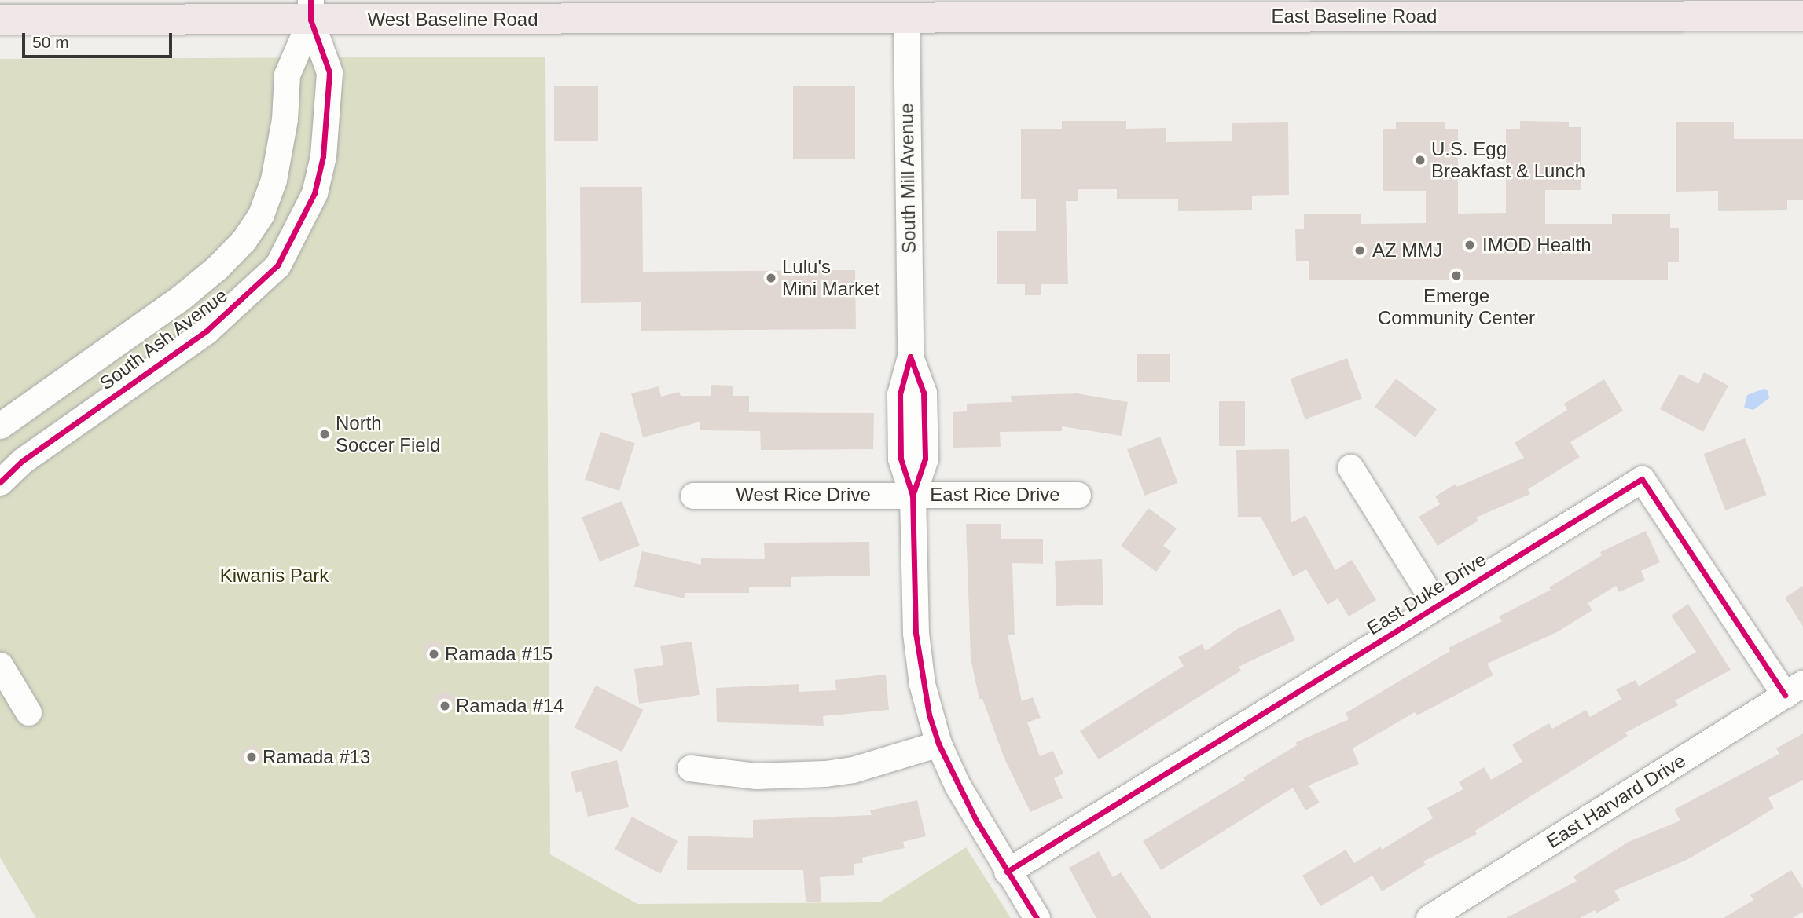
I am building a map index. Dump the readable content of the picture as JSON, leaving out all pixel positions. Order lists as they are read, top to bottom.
{
  "streets": {
    "main road": ["East Baseline Road", "West Baseline Road"],
    "street": [
      "South Mill Avenue",
      "South Ash Avenue",
      "West Rice Drive",
      "East Rice Drive",
      "East Duke Drive",
      "East Harvard Drive"
    ]
  },
  "crossings": [
    ["East Baseline Road", "West Baseline Road"],
    ["East Baseline Road", "South Mill Avenue"],
    ["West Baseline Road", "South Mill Avenue"],
    ["West Baseline Road", "South Ash Avenue"],
    ["South Mill Avenue", "West Rice Drive"],
    ["South Mill Avenue", "East Rice Drive"],
    ["South Mill Avenue", "East Duke Drive"],
    ["West Rice Drive", "East Rice Drive"],
    ["East Duke Drive", "East Harvard Drive"]
  ],
  "parks": ["Kiwanis Park"],
  "places": [
    "U.S. Egg Breakfast & Lunch",
    "IMOD Health",
    "AZ MMJ",
    "Emerge Community Center",
    "Lulu's Mini Market",
    "North Soccer Field",
    "Ramada #15",
    "Ramada #14",
    "Ramada #13"
  ],
  "scale_bar": "50 m"
}
